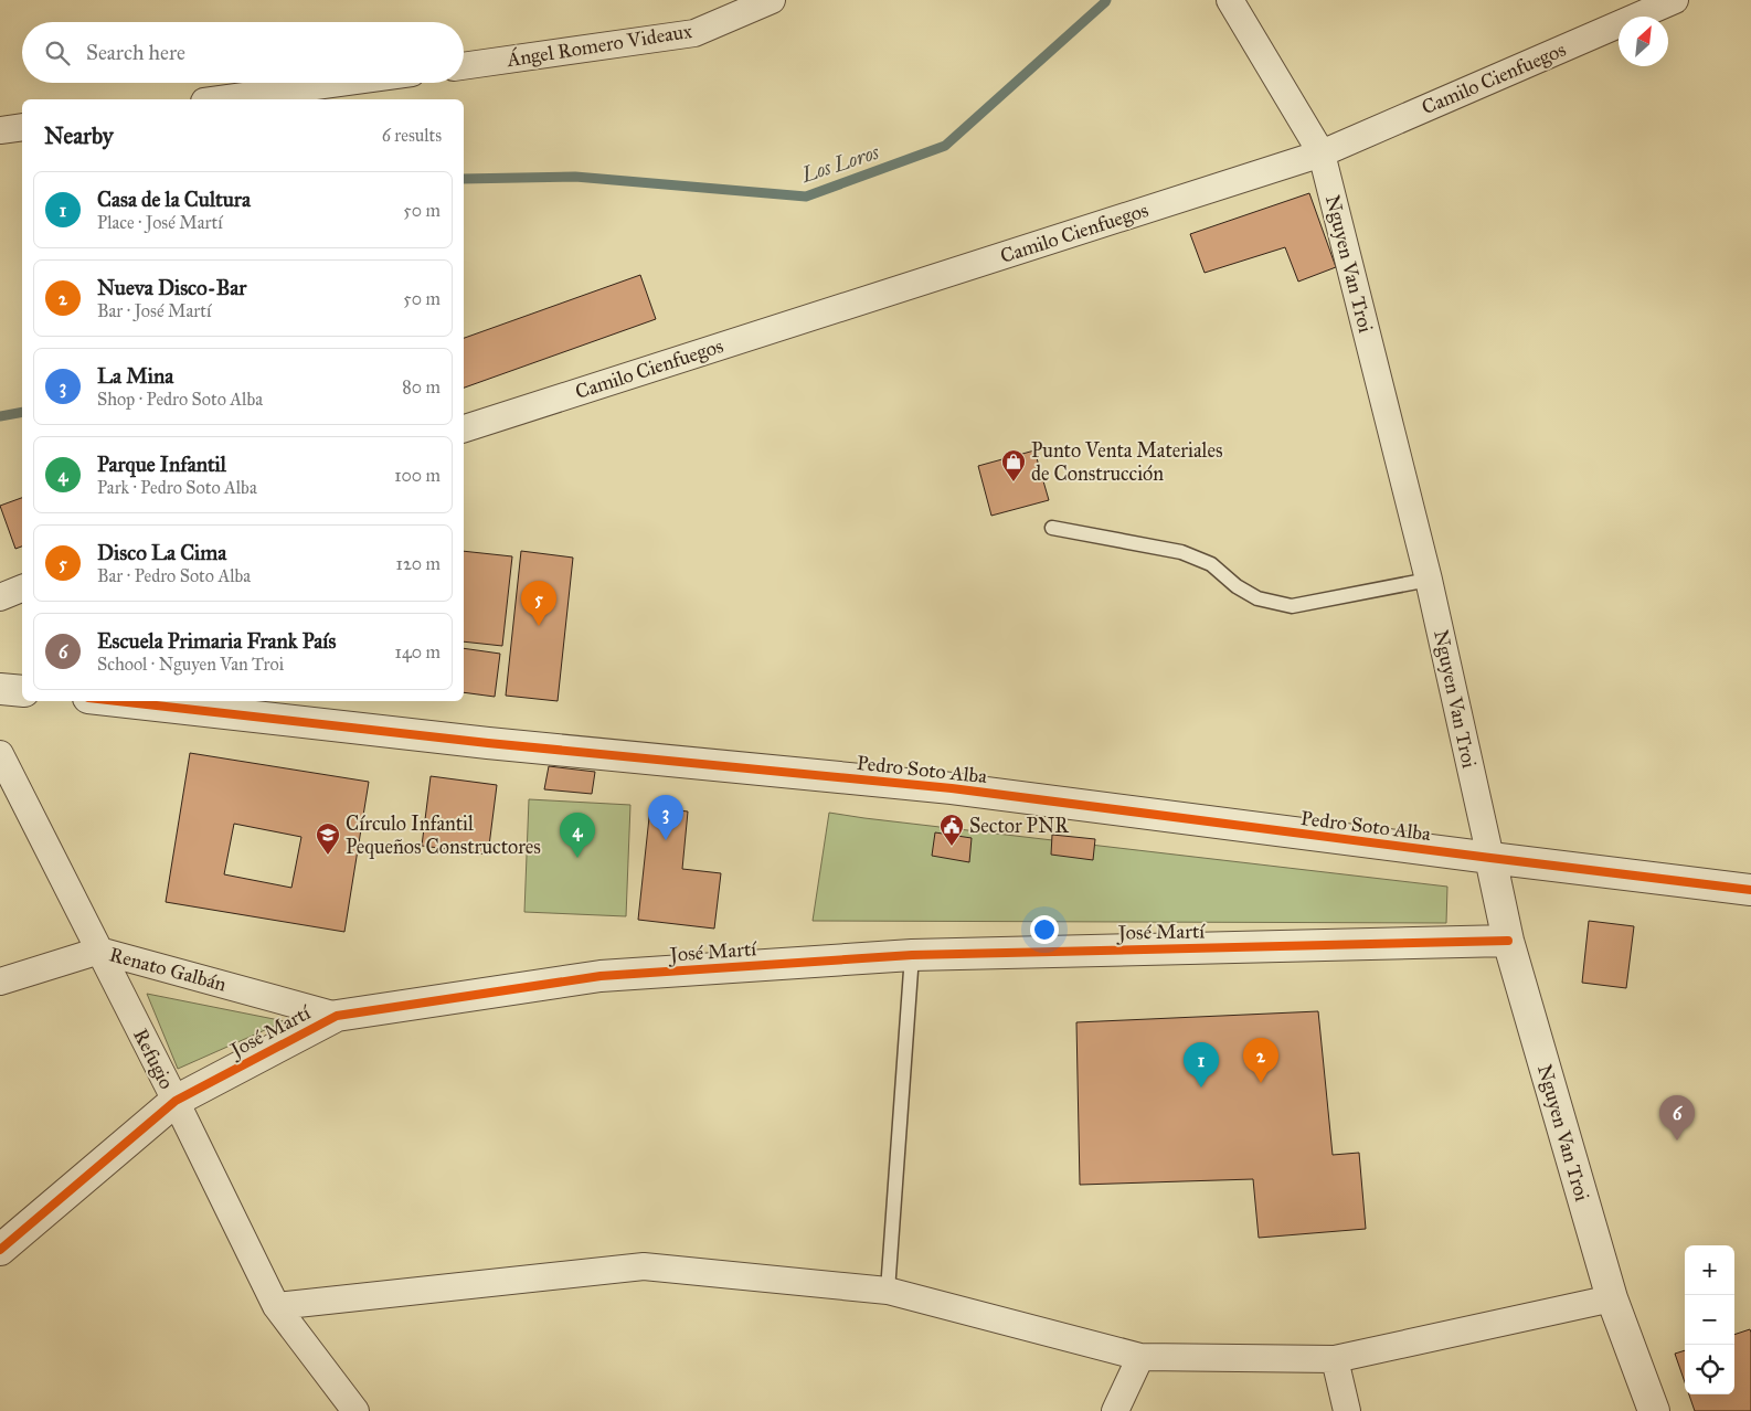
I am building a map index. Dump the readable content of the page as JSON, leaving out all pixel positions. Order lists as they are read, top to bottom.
{
  "streets": {
    "street": [
      "Ángel Romero Videaux",
      "Camilo Cienfuegos",
      "Nguyen Van Troi",
      "Pedro Soto Alba",
      "José Martí",
      "Renato Galbán",
      "Refugio"
    ]
  },
  "crossings": [
    ["Camilo Cienfuegos", "Nguyen Van Troi"],
    ["Nguyen Van Troi", "Pedro Soto Alba"],
    ["Nguyen Van Troi", "José Martí"],
    ["José Martí", "Renato Galbán"],
    ["José Martí", "Refugio"],
    ["Renato Galbán", "Refugio"]
  ],
  "water": ["Los Loros"],
  "places": {
    "shop": ["Punto Venta Materiales de Construcción"],
    "public building": ["Sector PNR"],
    "school or university": ["Círculo Infantil Pequeños Constructores"]
  },
  "north": "top right",
  "page": {
    "search": "Search here",
    "heading": ["Nearby", "6 results"],
    "list": [
      {
        "mark": "1",
        "name": "Casa de la Cultura",
        "note": "Place · José Martí",
        "value": "50 m"
      },
      {
        "mark": "2",
        "name": "Nueva Disco-Bar",
        "note": "Bar · José Martí",
        "value": "50 m"
      },
      {
        "mark": "3",
        "name": "La Mina",
        "note": "Shop · Pedro Soto Alba",
        "value": "80 m"
      },
      {
        "mark": "4",
        "name": "Parque Infantil",
        "note": "Park · Pedro Soto Alba",
        "value": "100 m"
      },
      {
        "mark": "5",
        "name": "Disco La Cima",
        "note": "Bar · Pedro Soto Alba",
        "value": "120 m"
      },
      {
        "mark": "6",
        "name": "Escuela Primaria Frank País",
        "note": "School · Nguyen Van Troi",
        "value": "140 m"
      }
    ],
    "pins": [
      "5",
      "3",
      "4",
      "2",
      "1",
      "6"
    ],
    "map_buttons": ["+", "−"]
  }
}
